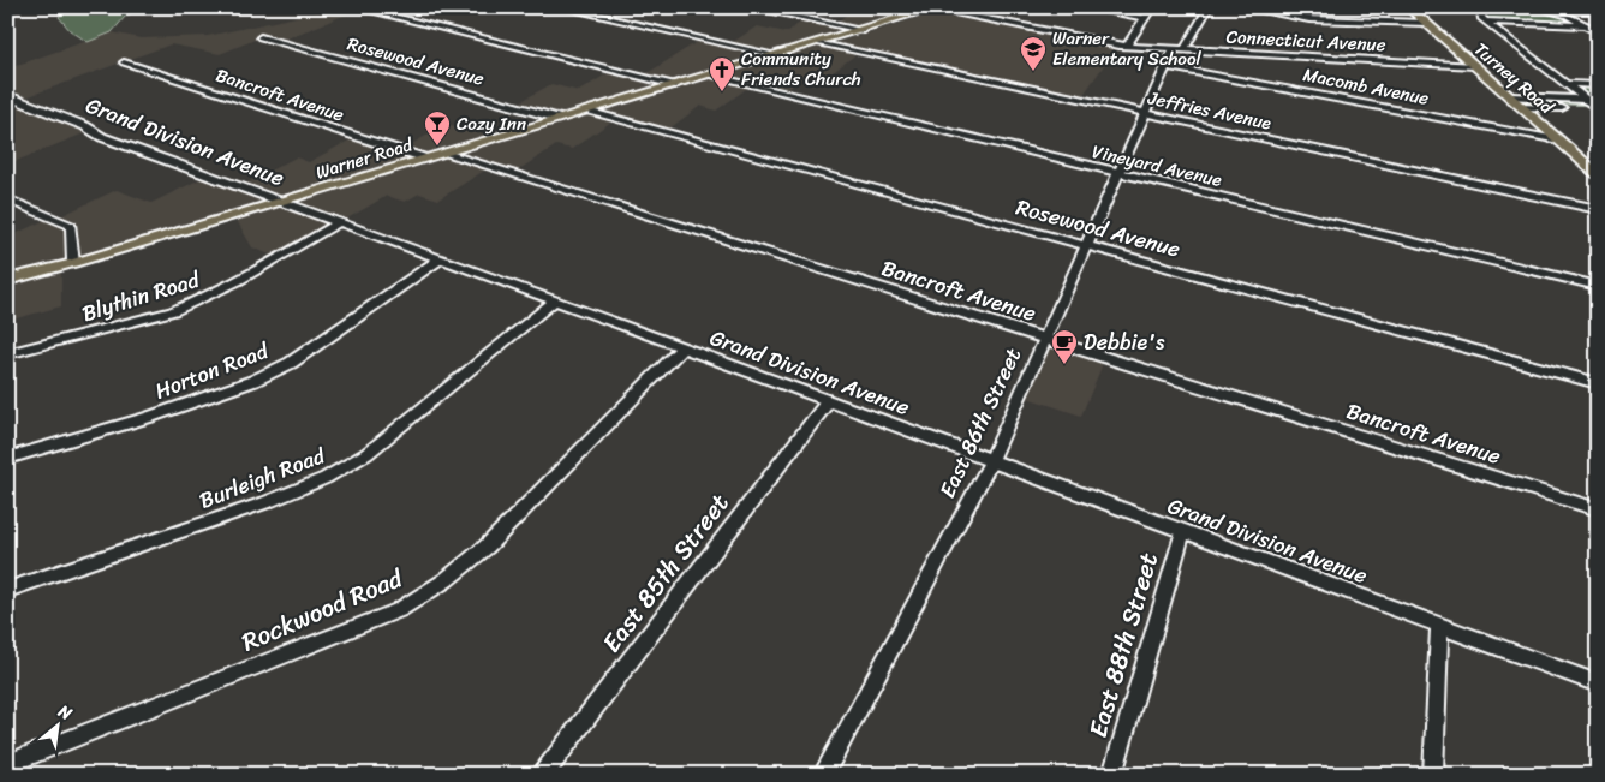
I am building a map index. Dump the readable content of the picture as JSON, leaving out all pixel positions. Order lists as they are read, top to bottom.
{
  "streets": {
    "main road": ["Turney Road", "Warner Road"],
    "street": [
      "Connecticut Avenue",
      "Rosewood Avenue",
      "Macomb Avenue",
      "Bancroft Avenue",
      "Jeffries Avenue",
      "Grand Division Avenue",
      "Vineyard Avenue",
      "Blythin Road",
      "Horton Road",
      "East 86th Street",
      "Burleigh Road",
      "East 85th Street",
      "Rockwood Road",
      "East 88th Street"
    ]
  },
  "crossings": [
    ["Connecticut Avenue", "Turney Road"],
    ["Connecticut Avenue", "Warner Road"],
    ["Connecticut Avenue", "East 86th Street"],
    ["Rosewood Avenue", "Warner Road"],
    ["Rosewood Avenue", "East 86th Street"],
    ["Turney Road", "Macomb Avenue"],
    ["Macomb Avenue", "East 86th Street"],
    ["Bancroft Avenue", "Warner Road"],
    ["Bancroft Avenue", "East 86th Street"],
    ["Jeffries Avenue", "Warner Road"],
    ["Jeffries Avenue", "East 86th Street"],
    ["Grand Division Avenue", "Warner Road"],
    ["Grand Division Avenue", "Blythin Road"],
    ["Grand Division Avenue", "Horton Road"],
    ["Grand Division Avenue", "East 86th Street"],
    ["Grand Division Avenue", "Burleigh Road"],
    ["Grand Division Avenue", "East 85th Street"],
    ["Grand Division Avenue", "Rockwood Road"],
    ["Grand Division Avenue", "East 88th Street"],
    ["Warner Road", "Vineyard Avenue"],
    ["Vineyard Avenue", "East 86th Street"]
  ],
  "places": {
    "school or university": ["Warner Elementary School"],
    "church": ["Community Friends Church"],
    "bar": ["Cozy Inn"],
    "cafe": ["Debbie's"]
  },
  "north": "top right"
}
